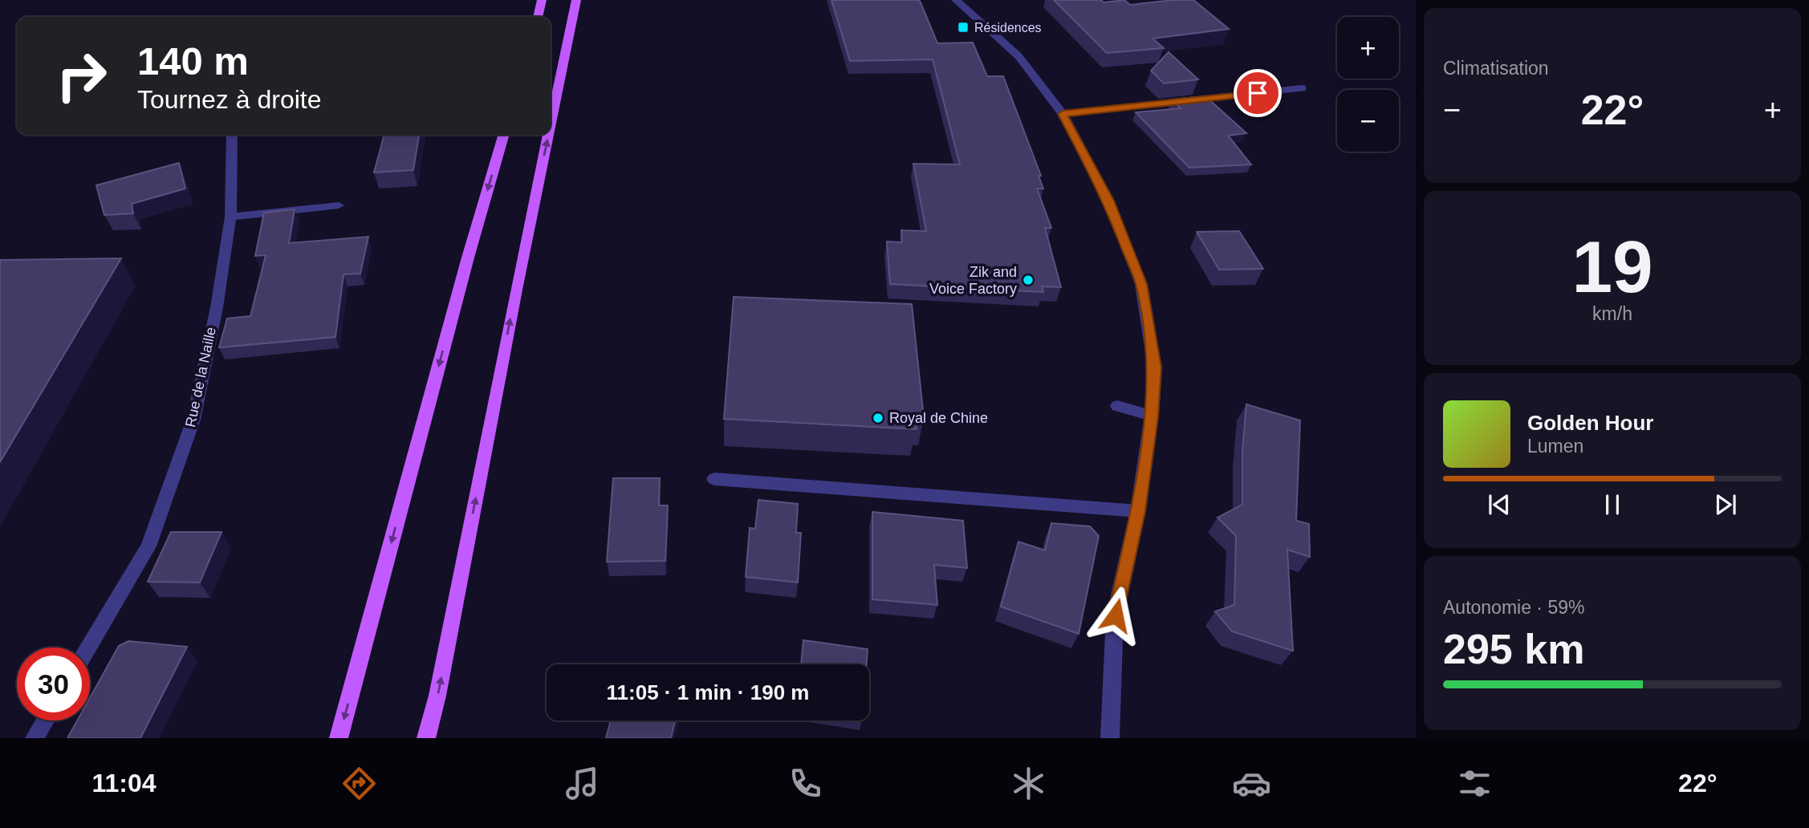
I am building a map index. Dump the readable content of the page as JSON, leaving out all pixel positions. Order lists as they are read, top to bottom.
{
  "streets": {
    "street": ["Rue de la Naille"]
  },
  "places": {
    "transit": ["Résidences"],
    "other": ["Zik and Voice Factory", "Royal de Chine"]
  },
  "page": {
    "tile": [
      "Climatisation",
      ["19", "km/h"],
      ["Autonomie · 59%", "295 km"]
    ],
    "map_buttons": ["+", "−"],
    "turn": ["140 m", "Tournez à droite"],
    "heat": ["−", "22°", "+"],
    "song": ["Golden Hour", "Lumen"],
    "limit": "30",
    "trip": "11:05 · 1 min · 190 m",
    "tabs": ["11:04", "22°"]
  }
}
